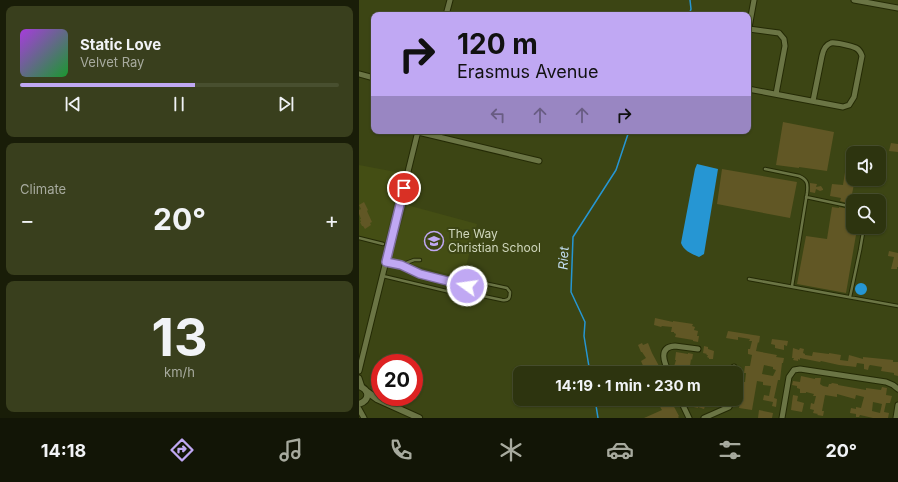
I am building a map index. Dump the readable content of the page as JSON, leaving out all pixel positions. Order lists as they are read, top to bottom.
{
  "water": ["Riet"],
  "places": {
    "school or university": ["The Way Christian School"]
  },
  "page": {
    "turn": ["120 m", "Erasmus Avenue"],
    "song": ["Static Love", "Velvet Ray"],
    "tile": [
      "Climate",
      ["13", "km/h"]
    ],
    "heat": ["−", "20°", "+"],
    "limit": "20",
    "trip": "14:19 · 1 min · 230 m",
    "tabs": ["14:18", "20°"]
  }
}
